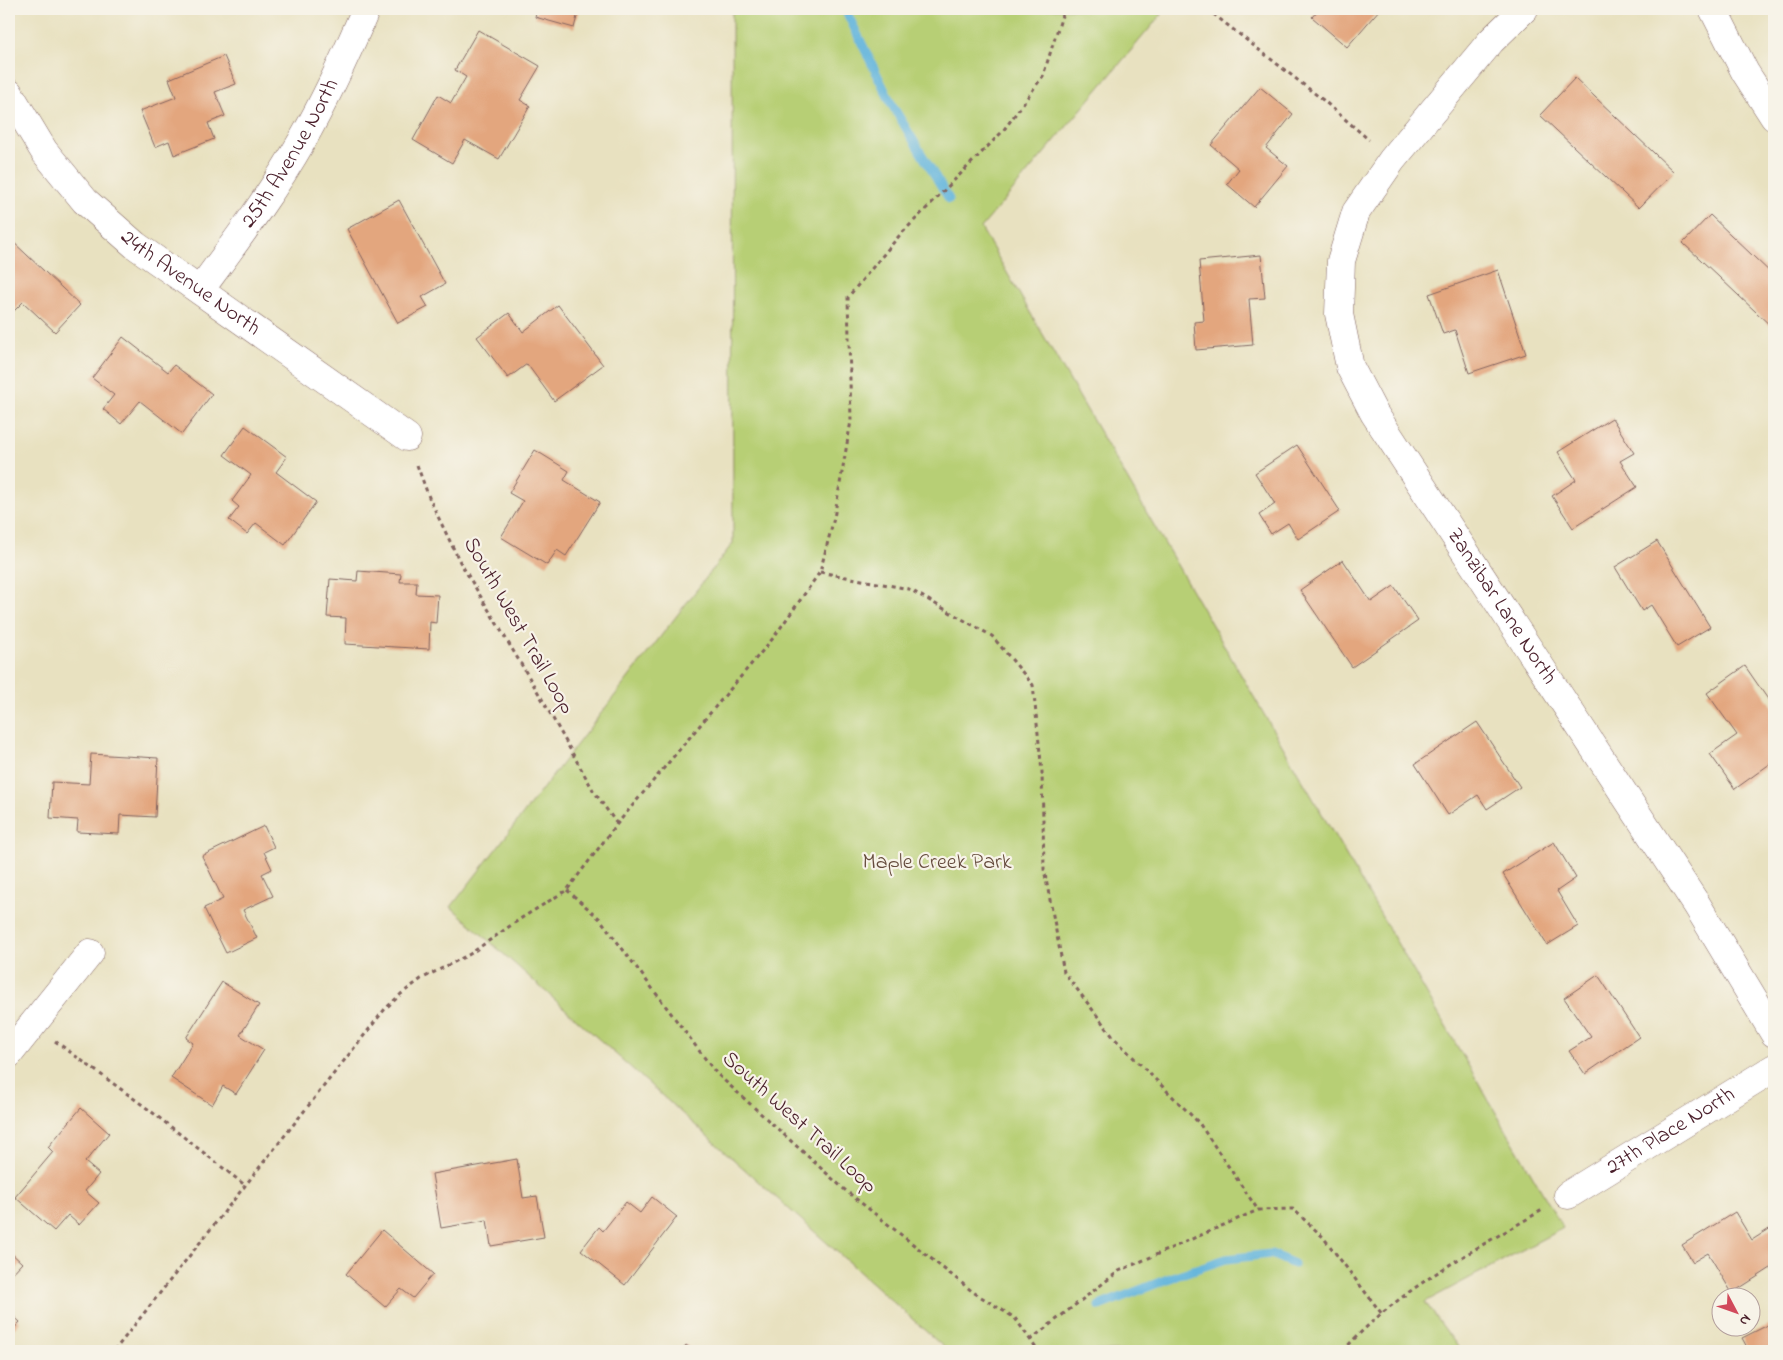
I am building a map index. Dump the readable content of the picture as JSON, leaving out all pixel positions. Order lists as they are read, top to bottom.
{
  "streets": {
    "street": [
      "25th Avenue North",
      "24th Avenue North",
      "Zanzibar Lane North",
      "27th Place North"
    ],
    "path": ["South West Trail Loop"]
  },
  "crossings": [
    ["25th Avenue North", "24th Avenue North"],
    ["24th Avenue North", "South West Trail Loop"]
  ],
  "parks": ["Maple Creek Park"],
  "north": "bottom right"
}
